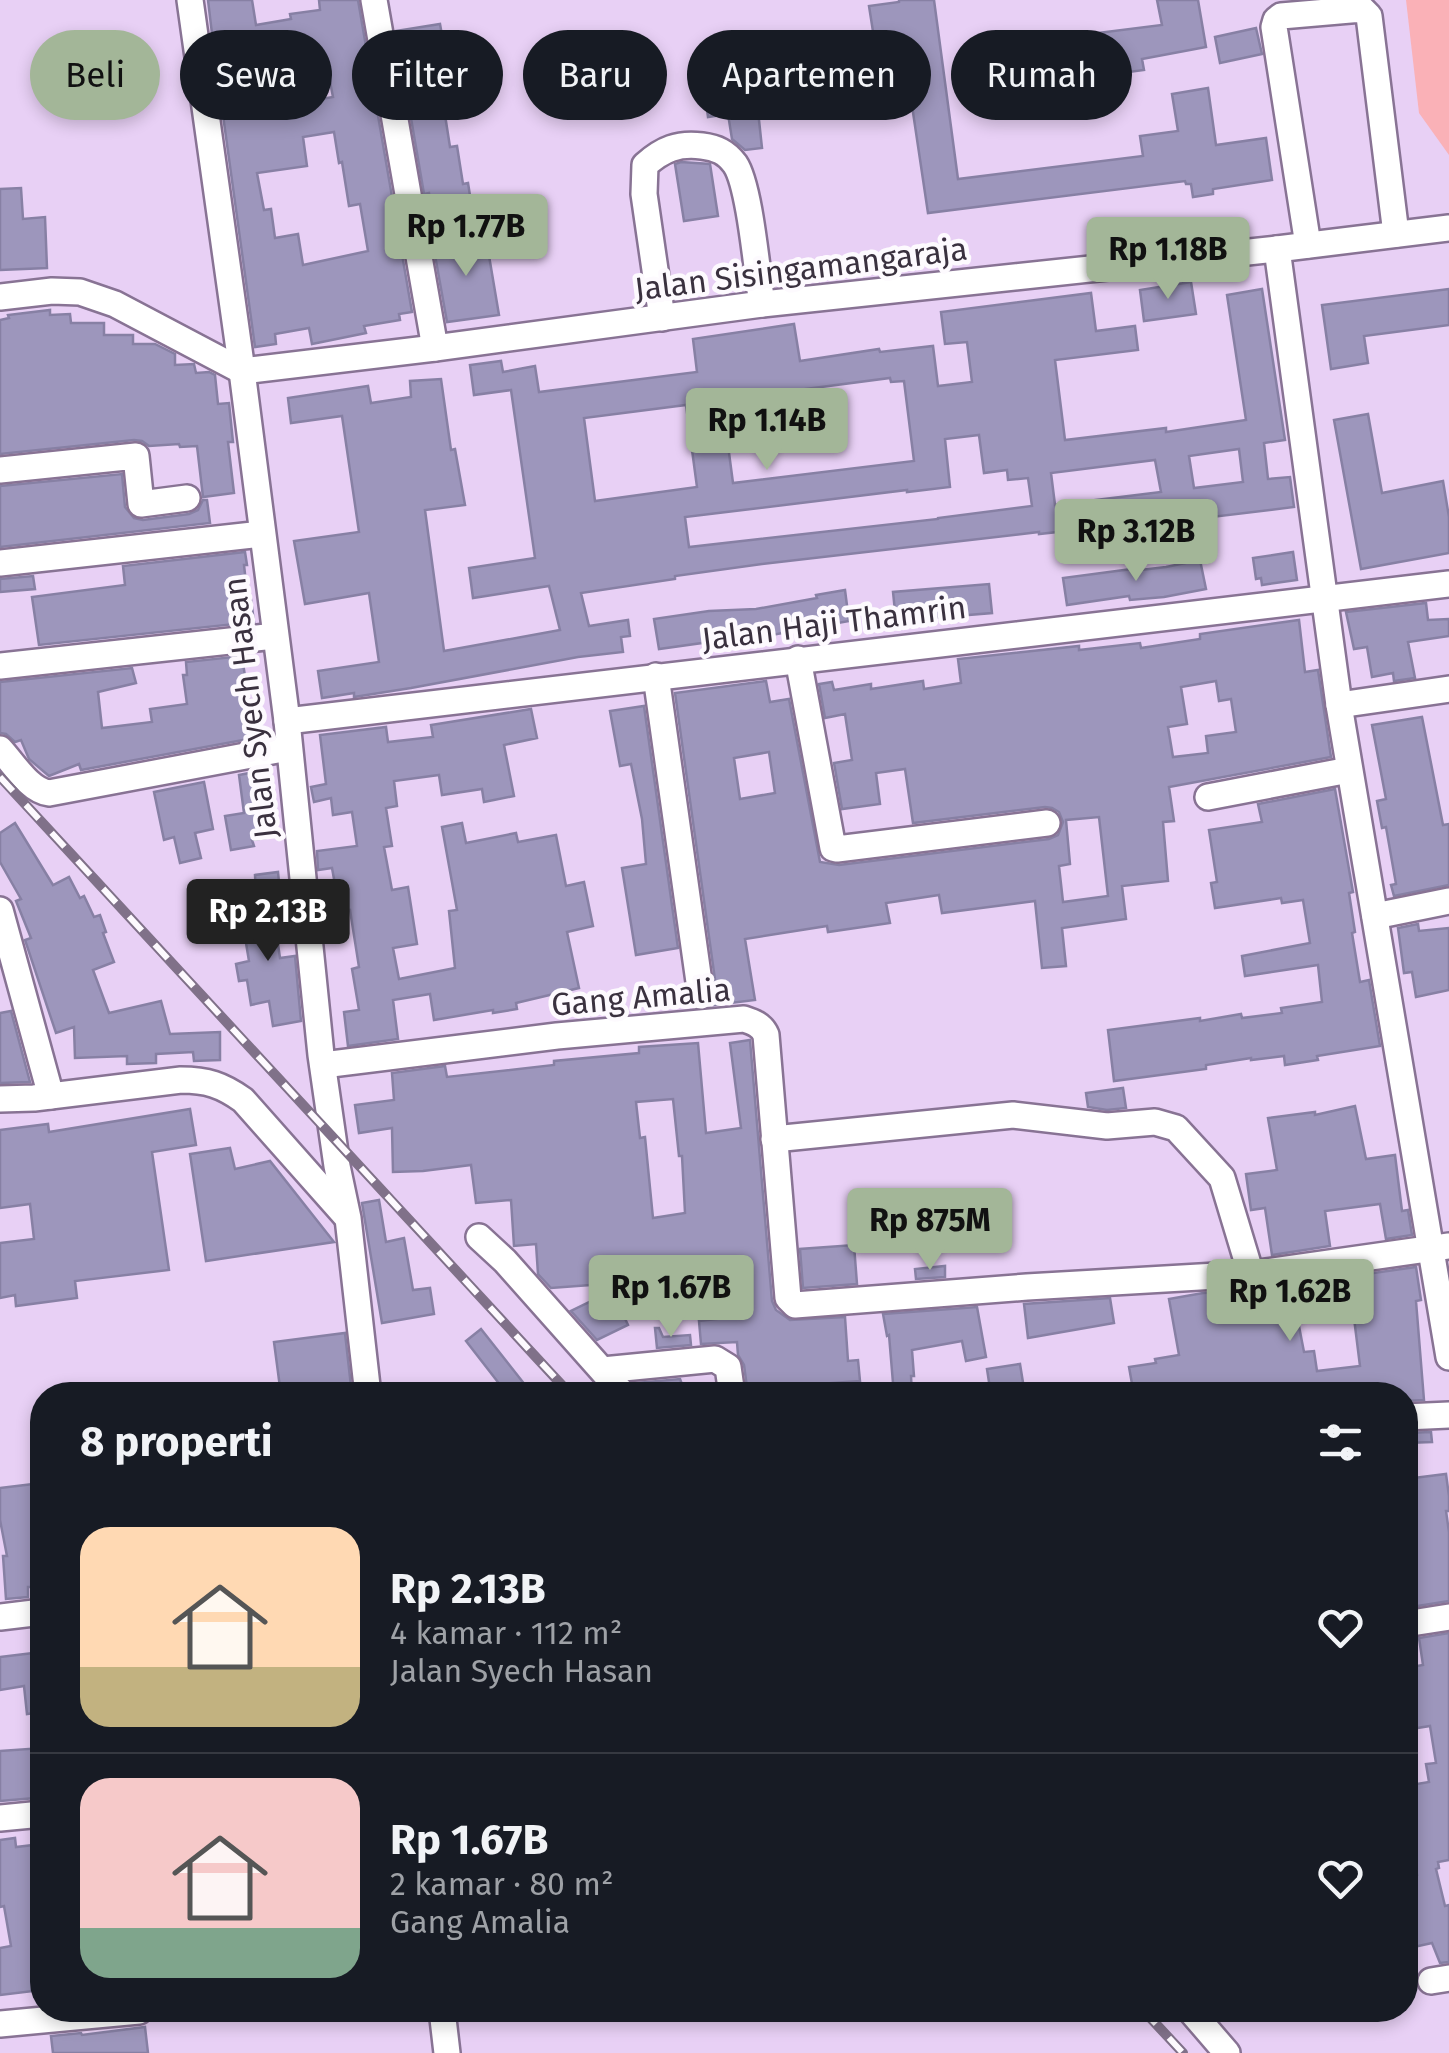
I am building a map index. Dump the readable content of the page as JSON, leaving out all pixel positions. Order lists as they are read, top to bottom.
{
  "streets": {
    "street": [
      "Jalan Sisingamangaraja",
      "Jalan Haji Thamrin",
      "Jalan Syech Hasan",
      "Gang Amalia"
    ]
  },
  "crossings": [
    ["Jalan Sisingamangaraja", "Jalan Syech Hasan"],
    ["Jalan Haji Thamrin", "Jalan Syech Hasan"],
    ["Jalan Syech Hasan", "Gang Amalia"]
  ],
  "page": {
    "chip": [
      "Beli",
      "Sewa",
      "Filter",
      "Baru",
      "Apartemen",
      "Rumah"
    ],
    "price": [
      "Rp 1.77B",
      "Rp 1.18B",
      "Rp 1.14B",
      "Rp 3.12B",
      "Rp 2.13B",
      "Rp 875M",
      "Rp 1.67B",
      "Rp 1.62B"
    ],
    "heading": "8 properti",
    "list": [
      {
        "name": "Rp 2.13B",
        "note": "4 kamar · 112 m² · Jalan Syech Hasan"
      },
      {
        "name": "Rp 1.67B",
        "note": "2 kamar · 80 m² · Gang Amalia"
      }
    ]
  }
}
